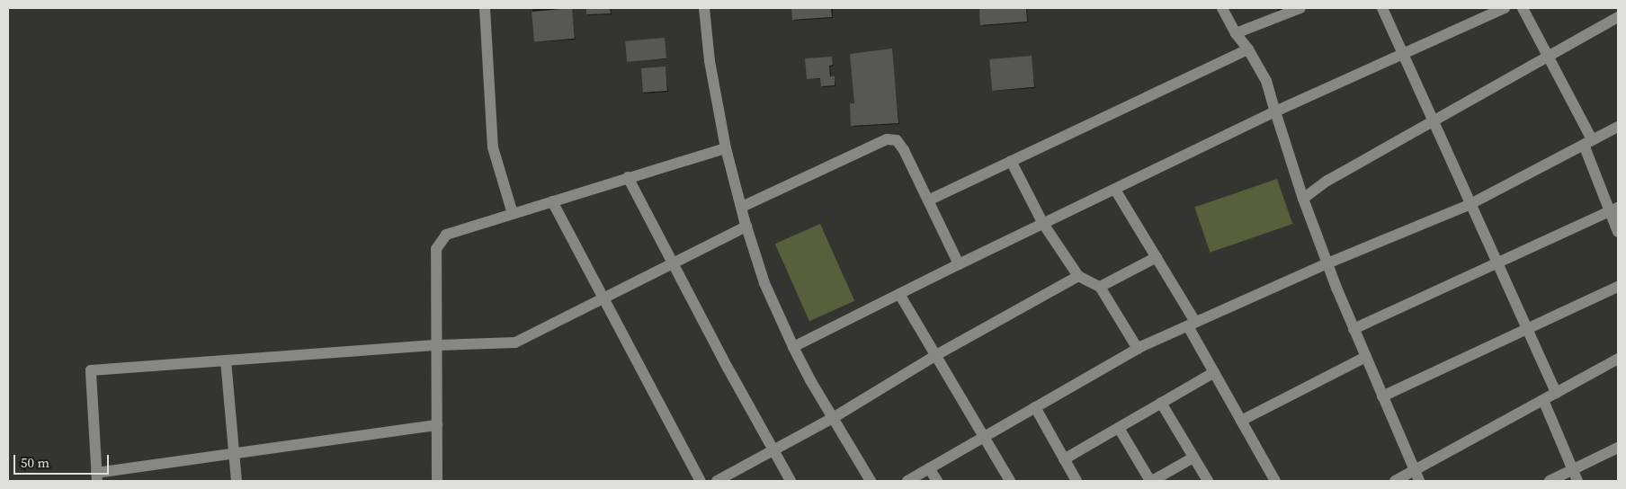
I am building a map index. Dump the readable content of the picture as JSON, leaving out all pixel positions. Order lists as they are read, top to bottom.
{
  "scale_bar": "50 m"
}
